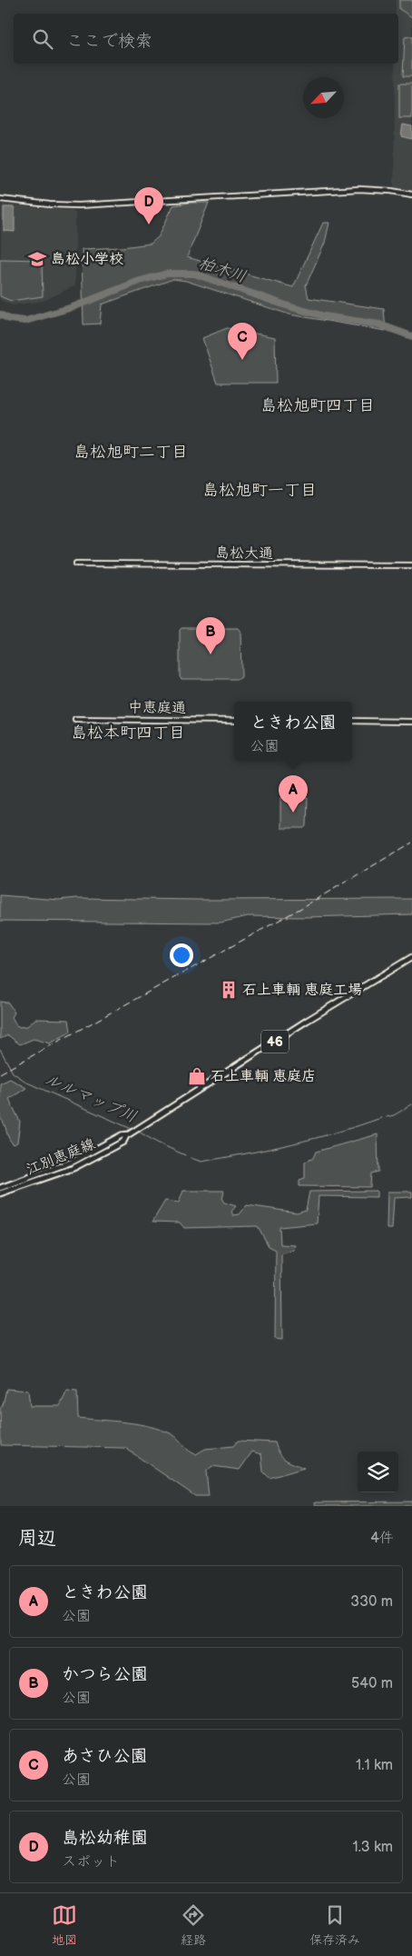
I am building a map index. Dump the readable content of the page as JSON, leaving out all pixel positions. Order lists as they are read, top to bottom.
{
  "streets": {
    "main road": ["46", "江別恵庭線"],
    "street": ["島松大通", "中恵庭通"]
  },
  "districts": [
    "島松旭町四丁目",
    "島松旭町二丁目",
    "島松旭町一丁目",
    "島松本町四丁目"
  ],
  "water": ["柏木川", "ルルマップ川"],
  "places": {
    "school or university": ["島松小学校"],
    "building": ["石上車輌 恵庭工場"],
    "shop": ["石上車輌 恵庭店"]
  },
  "north": "bottom left",
  "page": {
    "search": "ここで検索",
    "pins": [
      "D",
      "C",
      "B",
      "A"
    ],
    "popup": ["ときわ公園", "公園"],
    "heading": ["周辺", "4件"],
    "list": [
      {
        "mark": "A",
        "name": "ときわ公園",
        "note": "公園",
        "value": "330 m"
      },
      {
        "mark": "B",
        "name": "かつら公園",
        "note": "公園",
        "value": "540 m"
      },
      {
        "mark": "C",
        "name": "あさひ公園",
        "note": "公園",
        "value": "1.1 km"
      },
      {
        "mark": "D",
        "name": "島松幼稚園",
        "note": "スポット",
        "value": "1.3 km"
      }
    ],
    "nav": ["地図", "経路", "保存済み"]
  }
}
